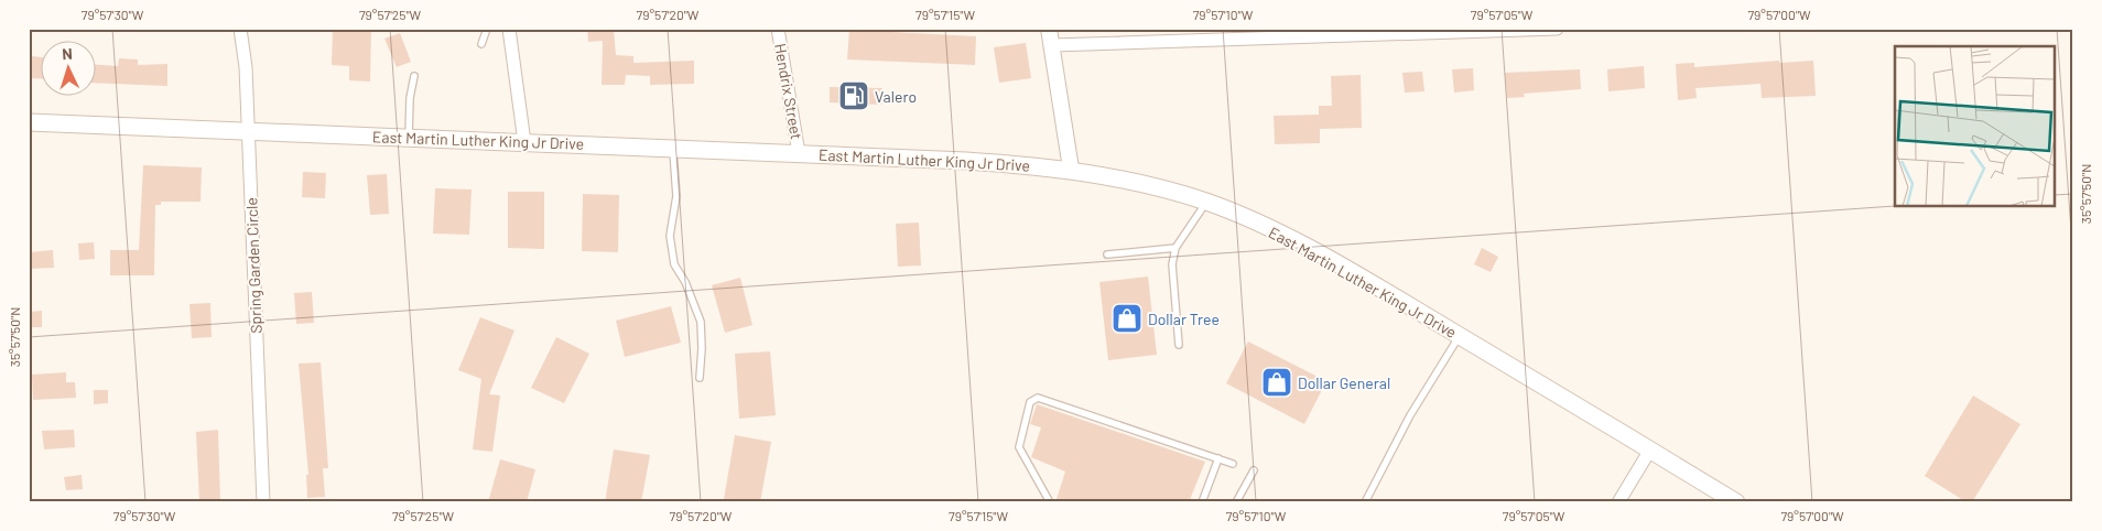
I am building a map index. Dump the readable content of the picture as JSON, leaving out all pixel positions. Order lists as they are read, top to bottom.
{
  "streets": {
    "main road": ["East Martin Luther King Jr Drive"],
    "street": ["Hendrix Street", "Spring Garden Circle"]
  },
  "crossings": [
    ["Hendrix Street", "East Martin Luther King Jr Drive"],
    ["East Martin Luther King Jr Drive", "Spring Garden Circle"]
  ],
  "places": {
    "fuel station": ["Valero"],
    "shop": ["Dollar Tree", "Dollar General"]
  },
  "north": "top",
  "coordinates": [
    "79°57'30\"W",
    "79°57'25\"W",
    "79°57'20\"W",
    "79°57'15\"W",
    "79°57'10\"W",
    "79°57'05\"W",
    "79°57'00\"W",
    "35°57'50\"N"
  ]
}
